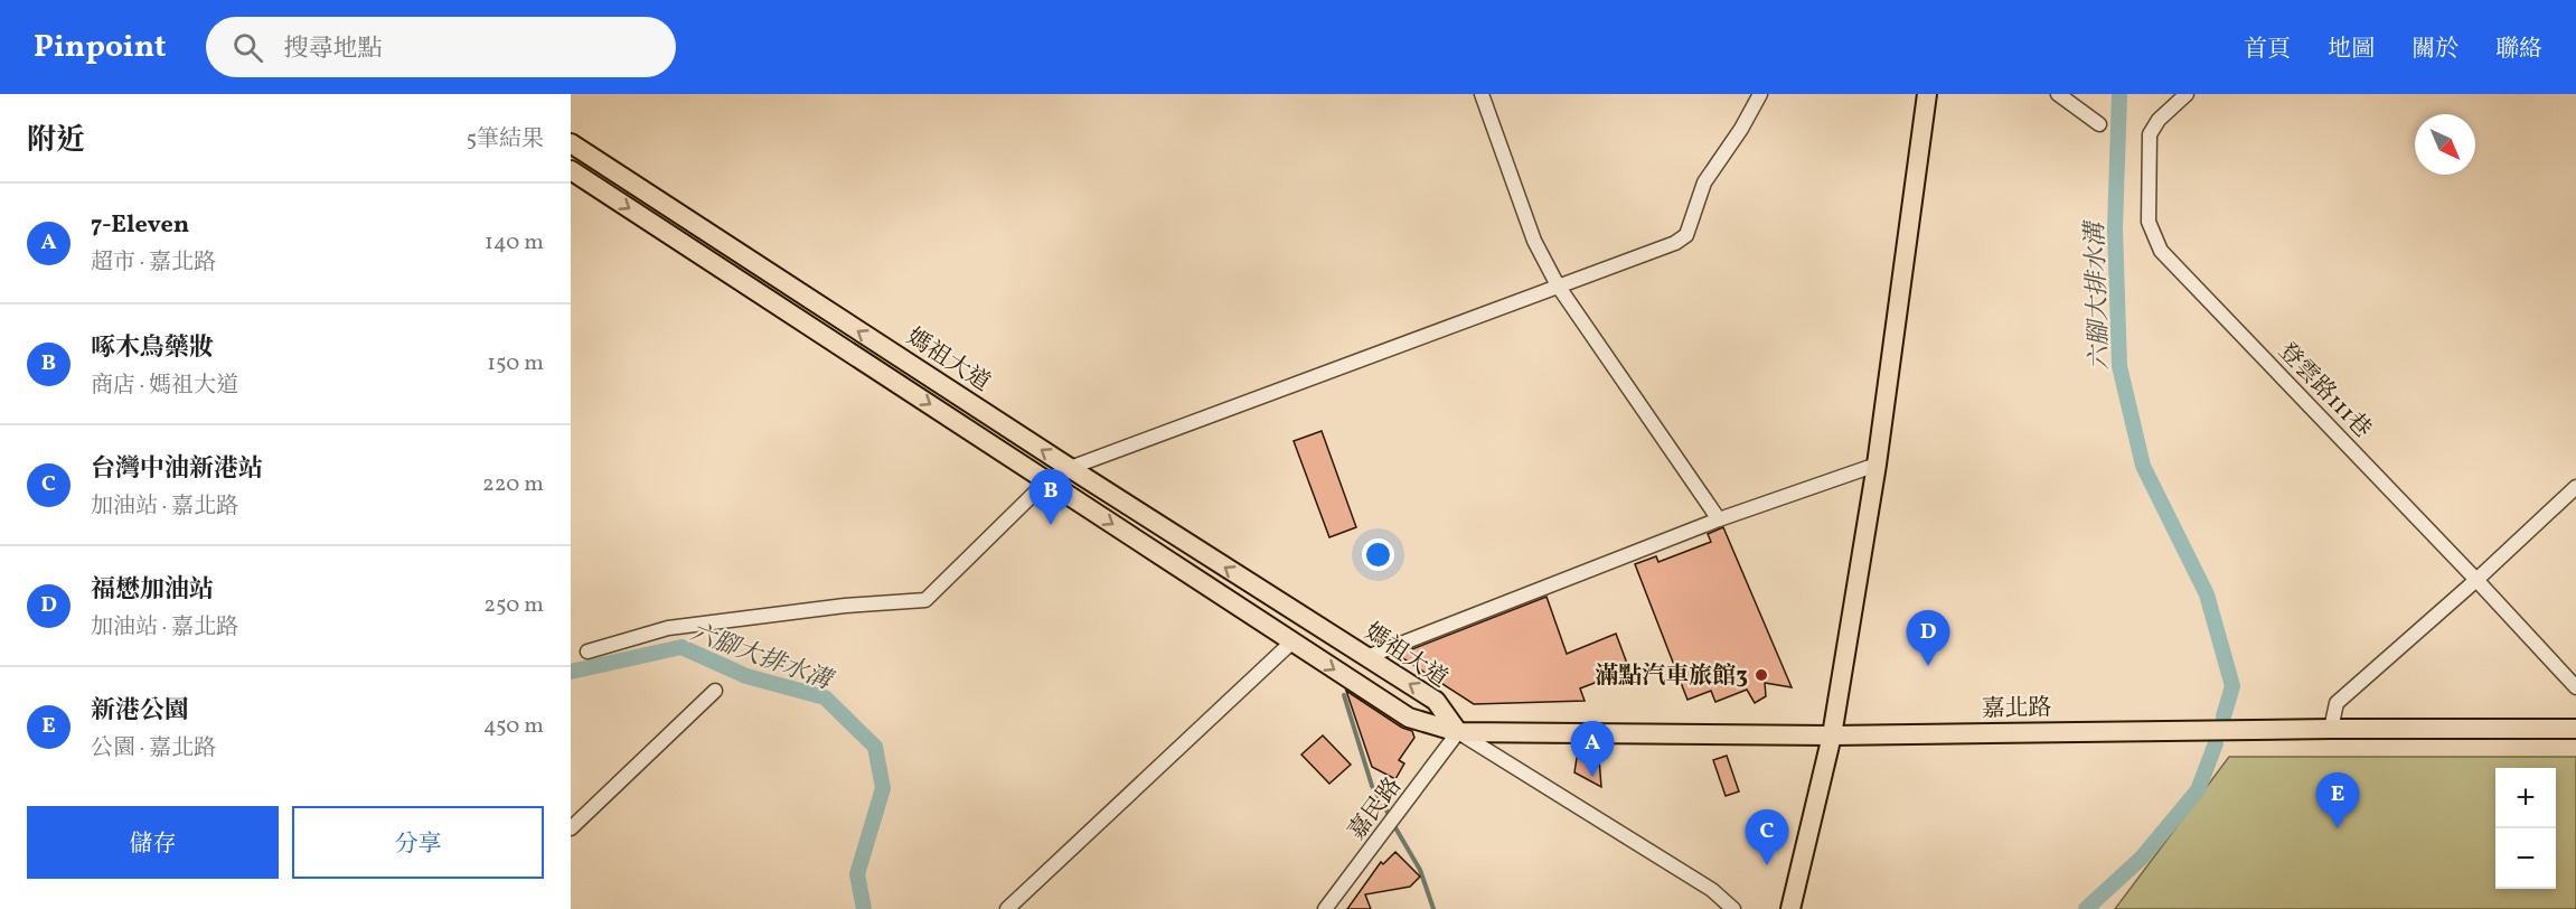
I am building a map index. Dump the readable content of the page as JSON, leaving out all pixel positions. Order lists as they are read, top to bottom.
{
  "streets": {
    "main road": ["媽祖大道", "嘉北路"],
    "street": ["登雲路111巷", "嘉民路"]
  },
  "crossings": [
    ["媽祖大道", "嘉北路"],
    ["媽祖大道", "嘉民路"],
    ["嘉北路", "嘉民路"]
  ],
  "water": ["六腳大排水溝"],
  "places": ["滿點汽車旅館3"],
  "north": "bottom right",
  "page": {
    "header": "Pinpoint",
    "search": "搜尋地點",
    "nav": [
      "首頁",
      "地圖",
      "關於",
      "聯絡"
    ],
    "heading": ["附近", "5筆結果"],
    "list": [
      {
        "mark": "A",
        "name": "7-Eleven",
        "note": "超市 · 嘉北路",
        "value": "140 m"
      },
      {
        "mark": "B",
        "name": "啄木鳥藥妝",
        "note": "商店 · 媽祖大道",
        "value": "150 m"
      },
      {
        "mark": "C",
        "name": "台灣中油新港站",
        "note": "加油站 · 嘉北路",
        "value": "220 m"
      },
      {
        "mark": "D",
        "name": "福懋加油站",
        "note": "加油站 · 嘉北路",
        "value": "250 m"
      },
      {
        "mark": "E",
        "name": "新港公園",
        "note": "公園 · 嘉北路",
        "value": "450 m"
      }
    ],
    "pins": [
      "B",
      "D",
      "A",
      "E",
      "C"
    ],
    "map_buttons": ["+", "−"],
    "buttons": ["儲存", "分享"]
  }
}
